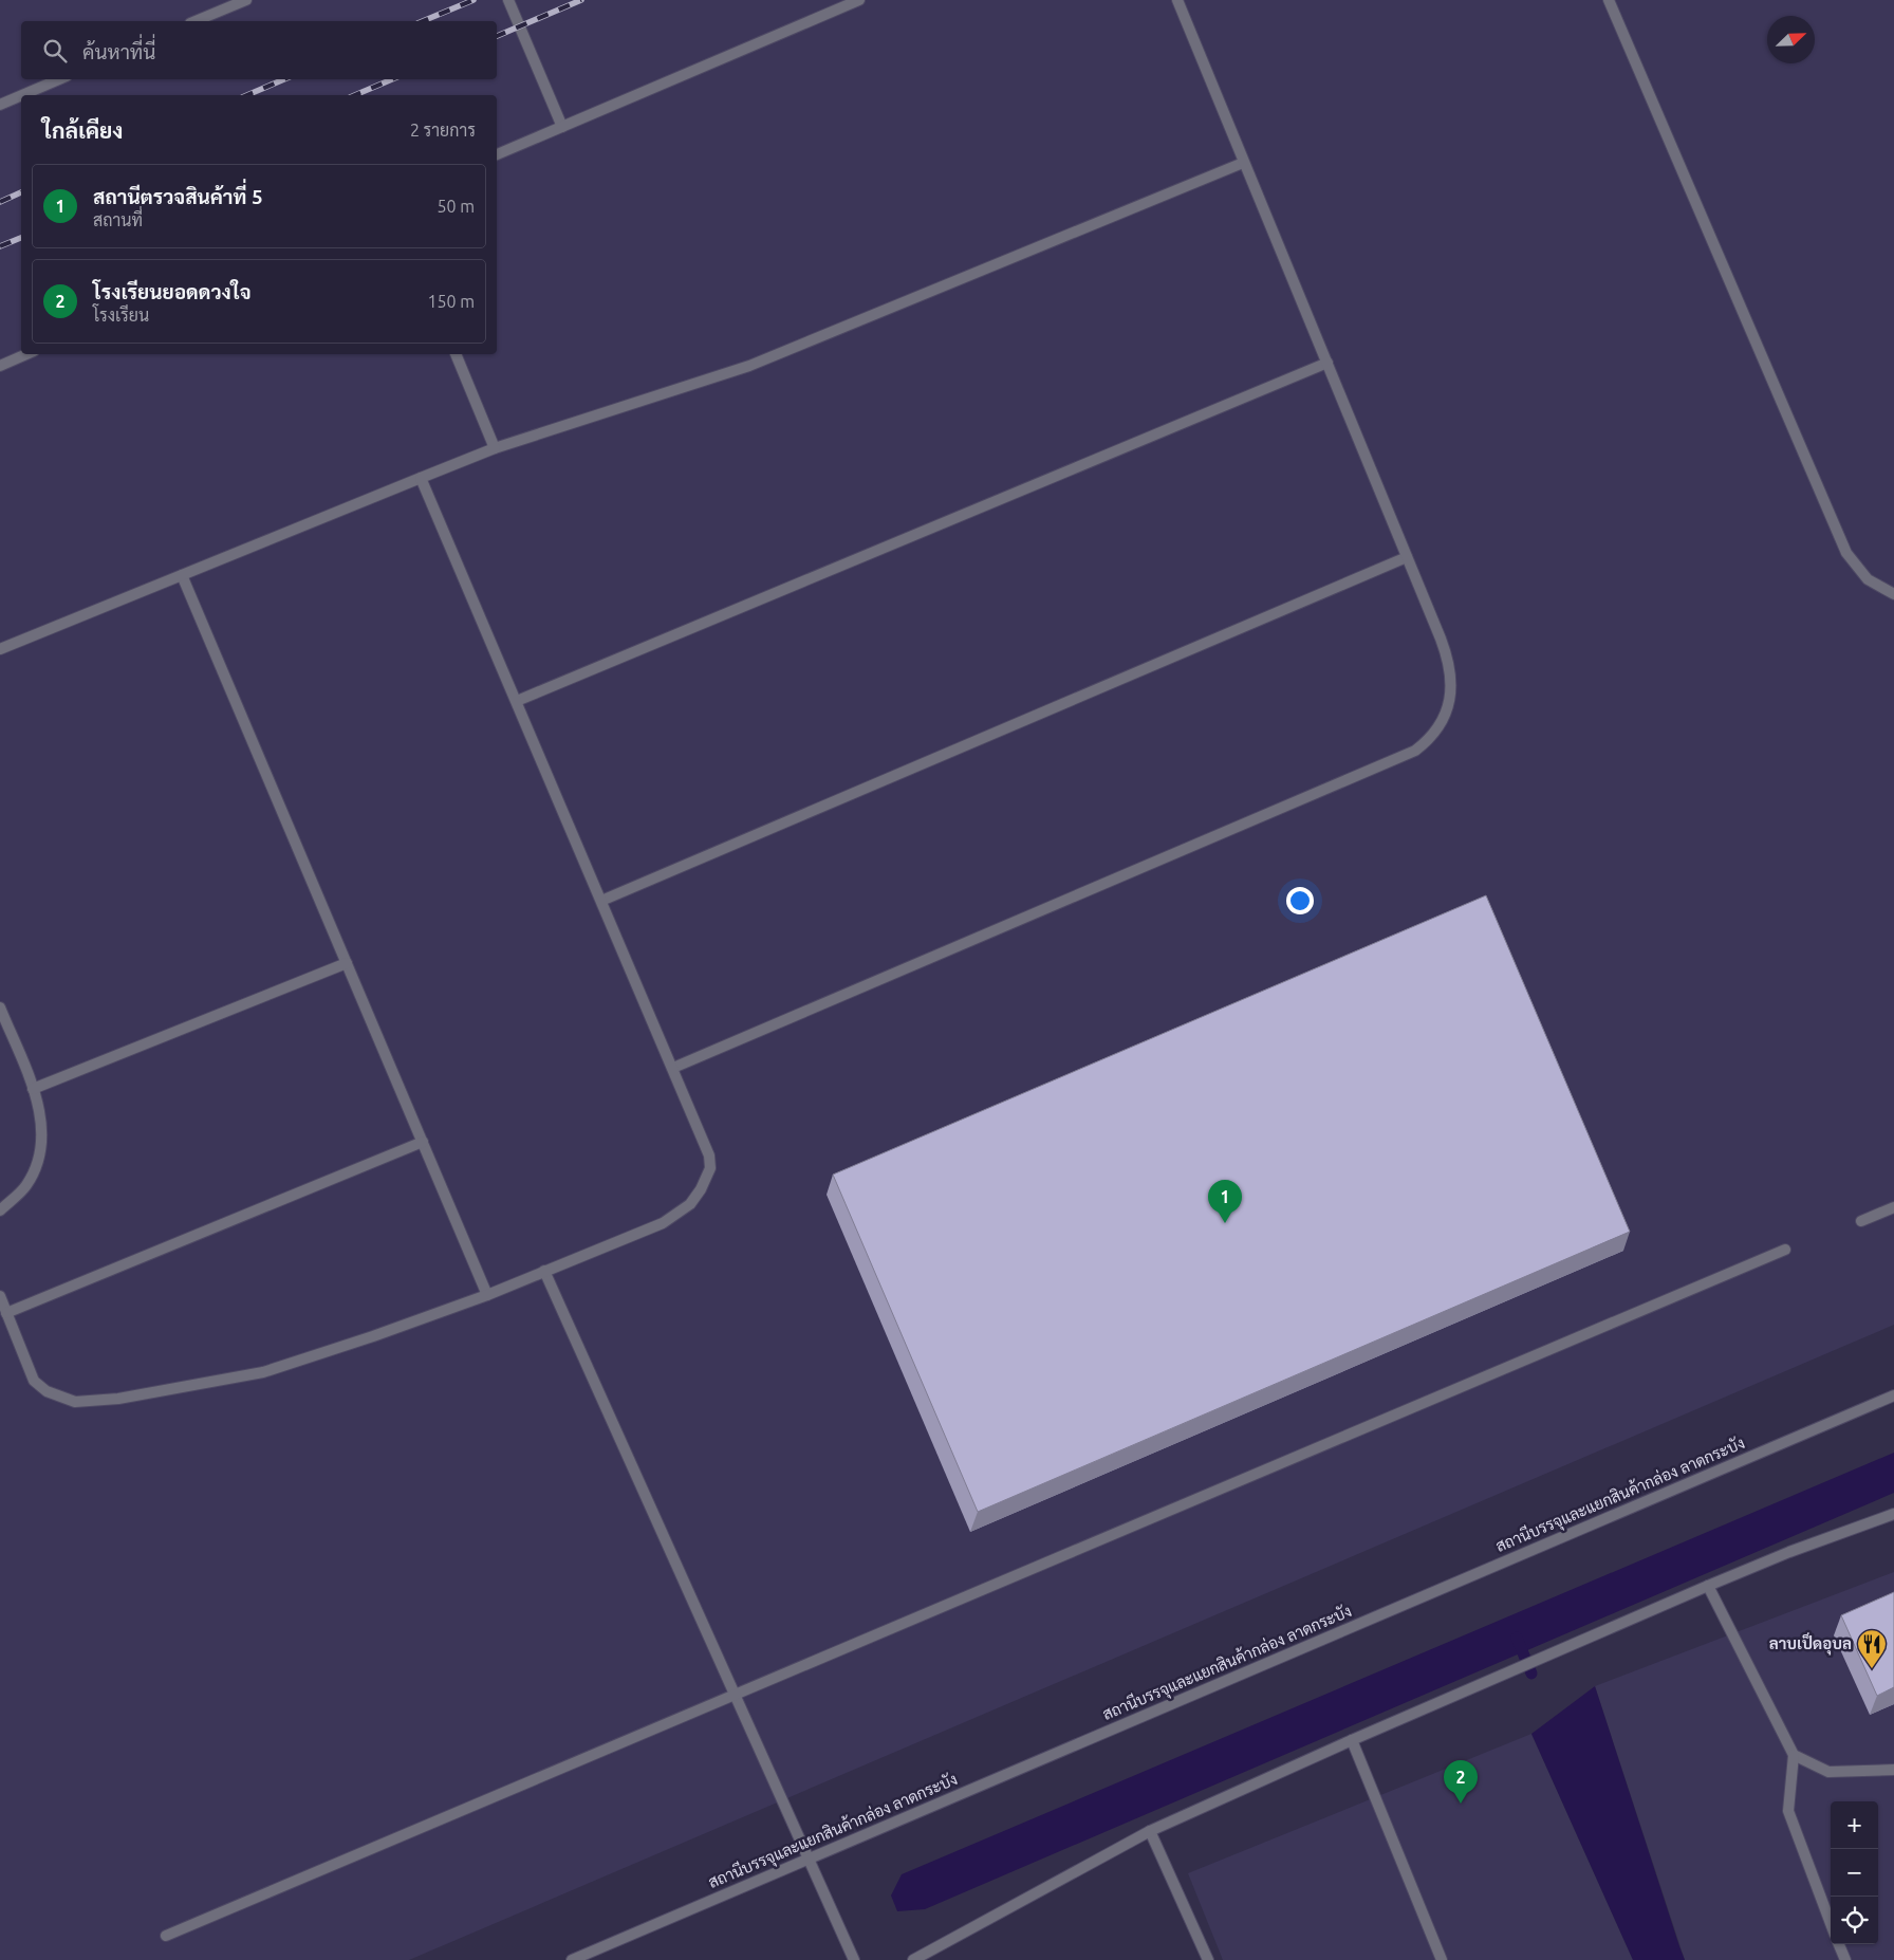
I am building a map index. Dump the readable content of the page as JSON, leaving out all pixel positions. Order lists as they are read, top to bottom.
{
  "streets": {
    "street": ["สถานีบรรจุและแยกสินค้ากล่อง ลาดกระบัง"]
  },
  "places": {
    "restaurant": ["ลาบเป็ดอุบล"]
  },
  "north": "top right",
  "page": {
    "search": "ค้นหาที่นี่",
    "heading": ["ใกล้เคียง", "2 รายการ"],
    "list": [
      {
        "mark": "1",
        "name": "สถานีตรวจสินค้าที่ 5",
        "note": "สถานที่",
        "value": "50 m"
      },
      {
        "mark": "2",
        "name": "โรงเรียนยอดดวงใจ",
        "note": "โรงเรียน",
        "value": "150 m"
      }
    ],
    "pins": ["1", "2"],
    "map_buttons": ["+", "−"]
  }
}
